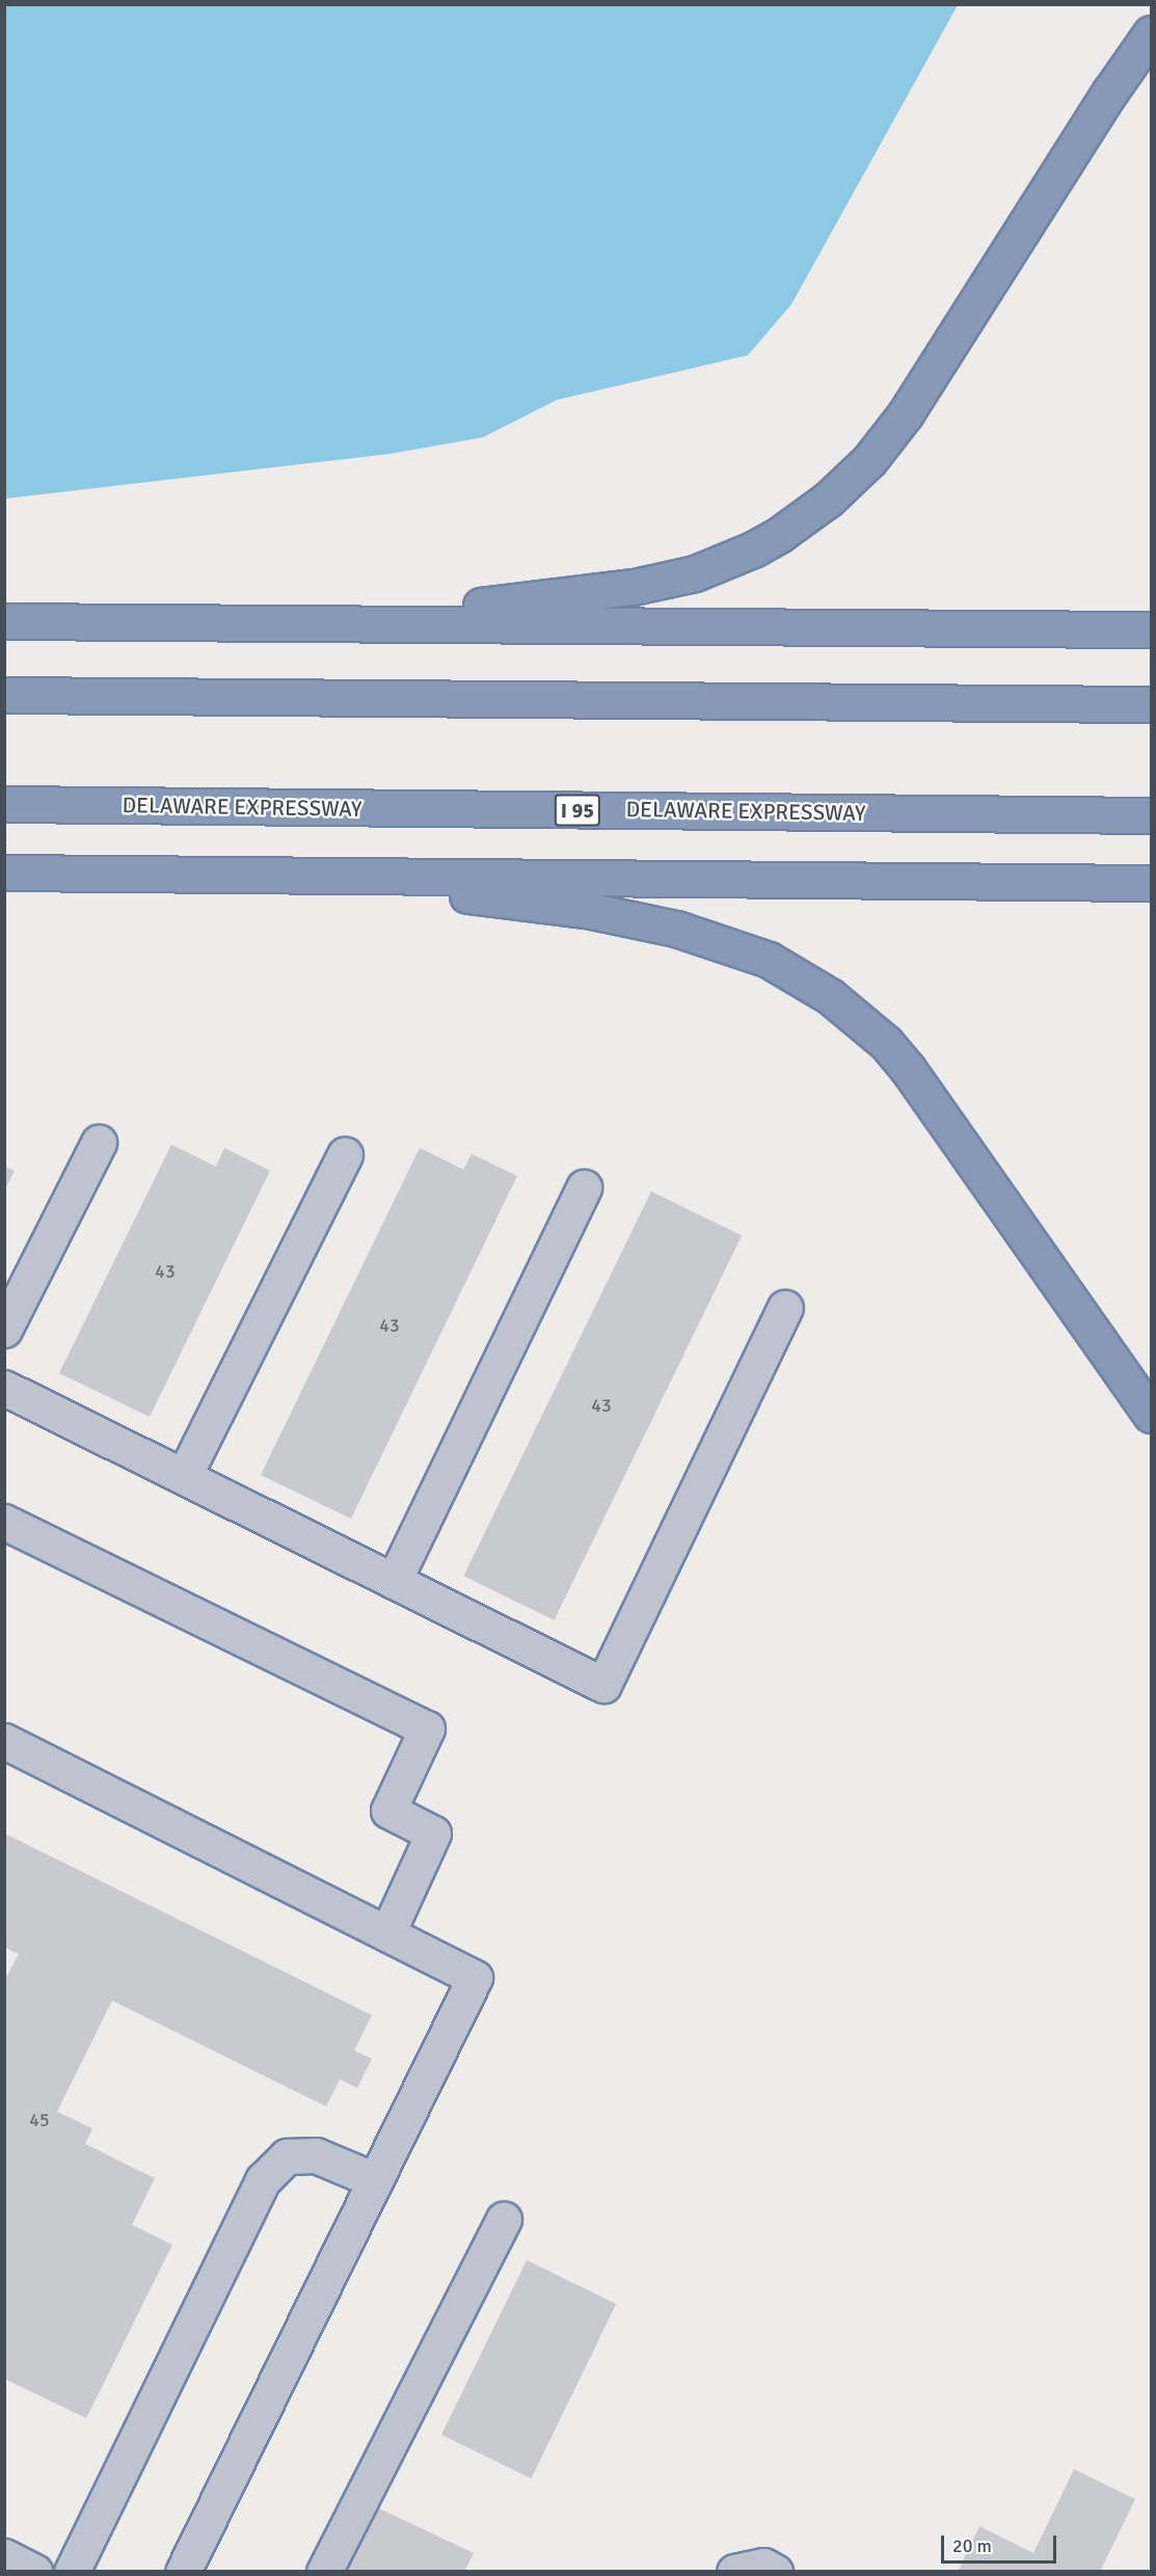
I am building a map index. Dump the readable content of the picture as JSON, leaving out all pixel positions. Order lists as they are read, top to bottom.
{
  "streets": {
    "highway": ["DELAWARE EXPRESSWAY", "I 95"]
  },
  "house_numbers": [
    "43",
    "43",
    "43",
    "45"
  ],
  "scale_bar": "20 m"
}
